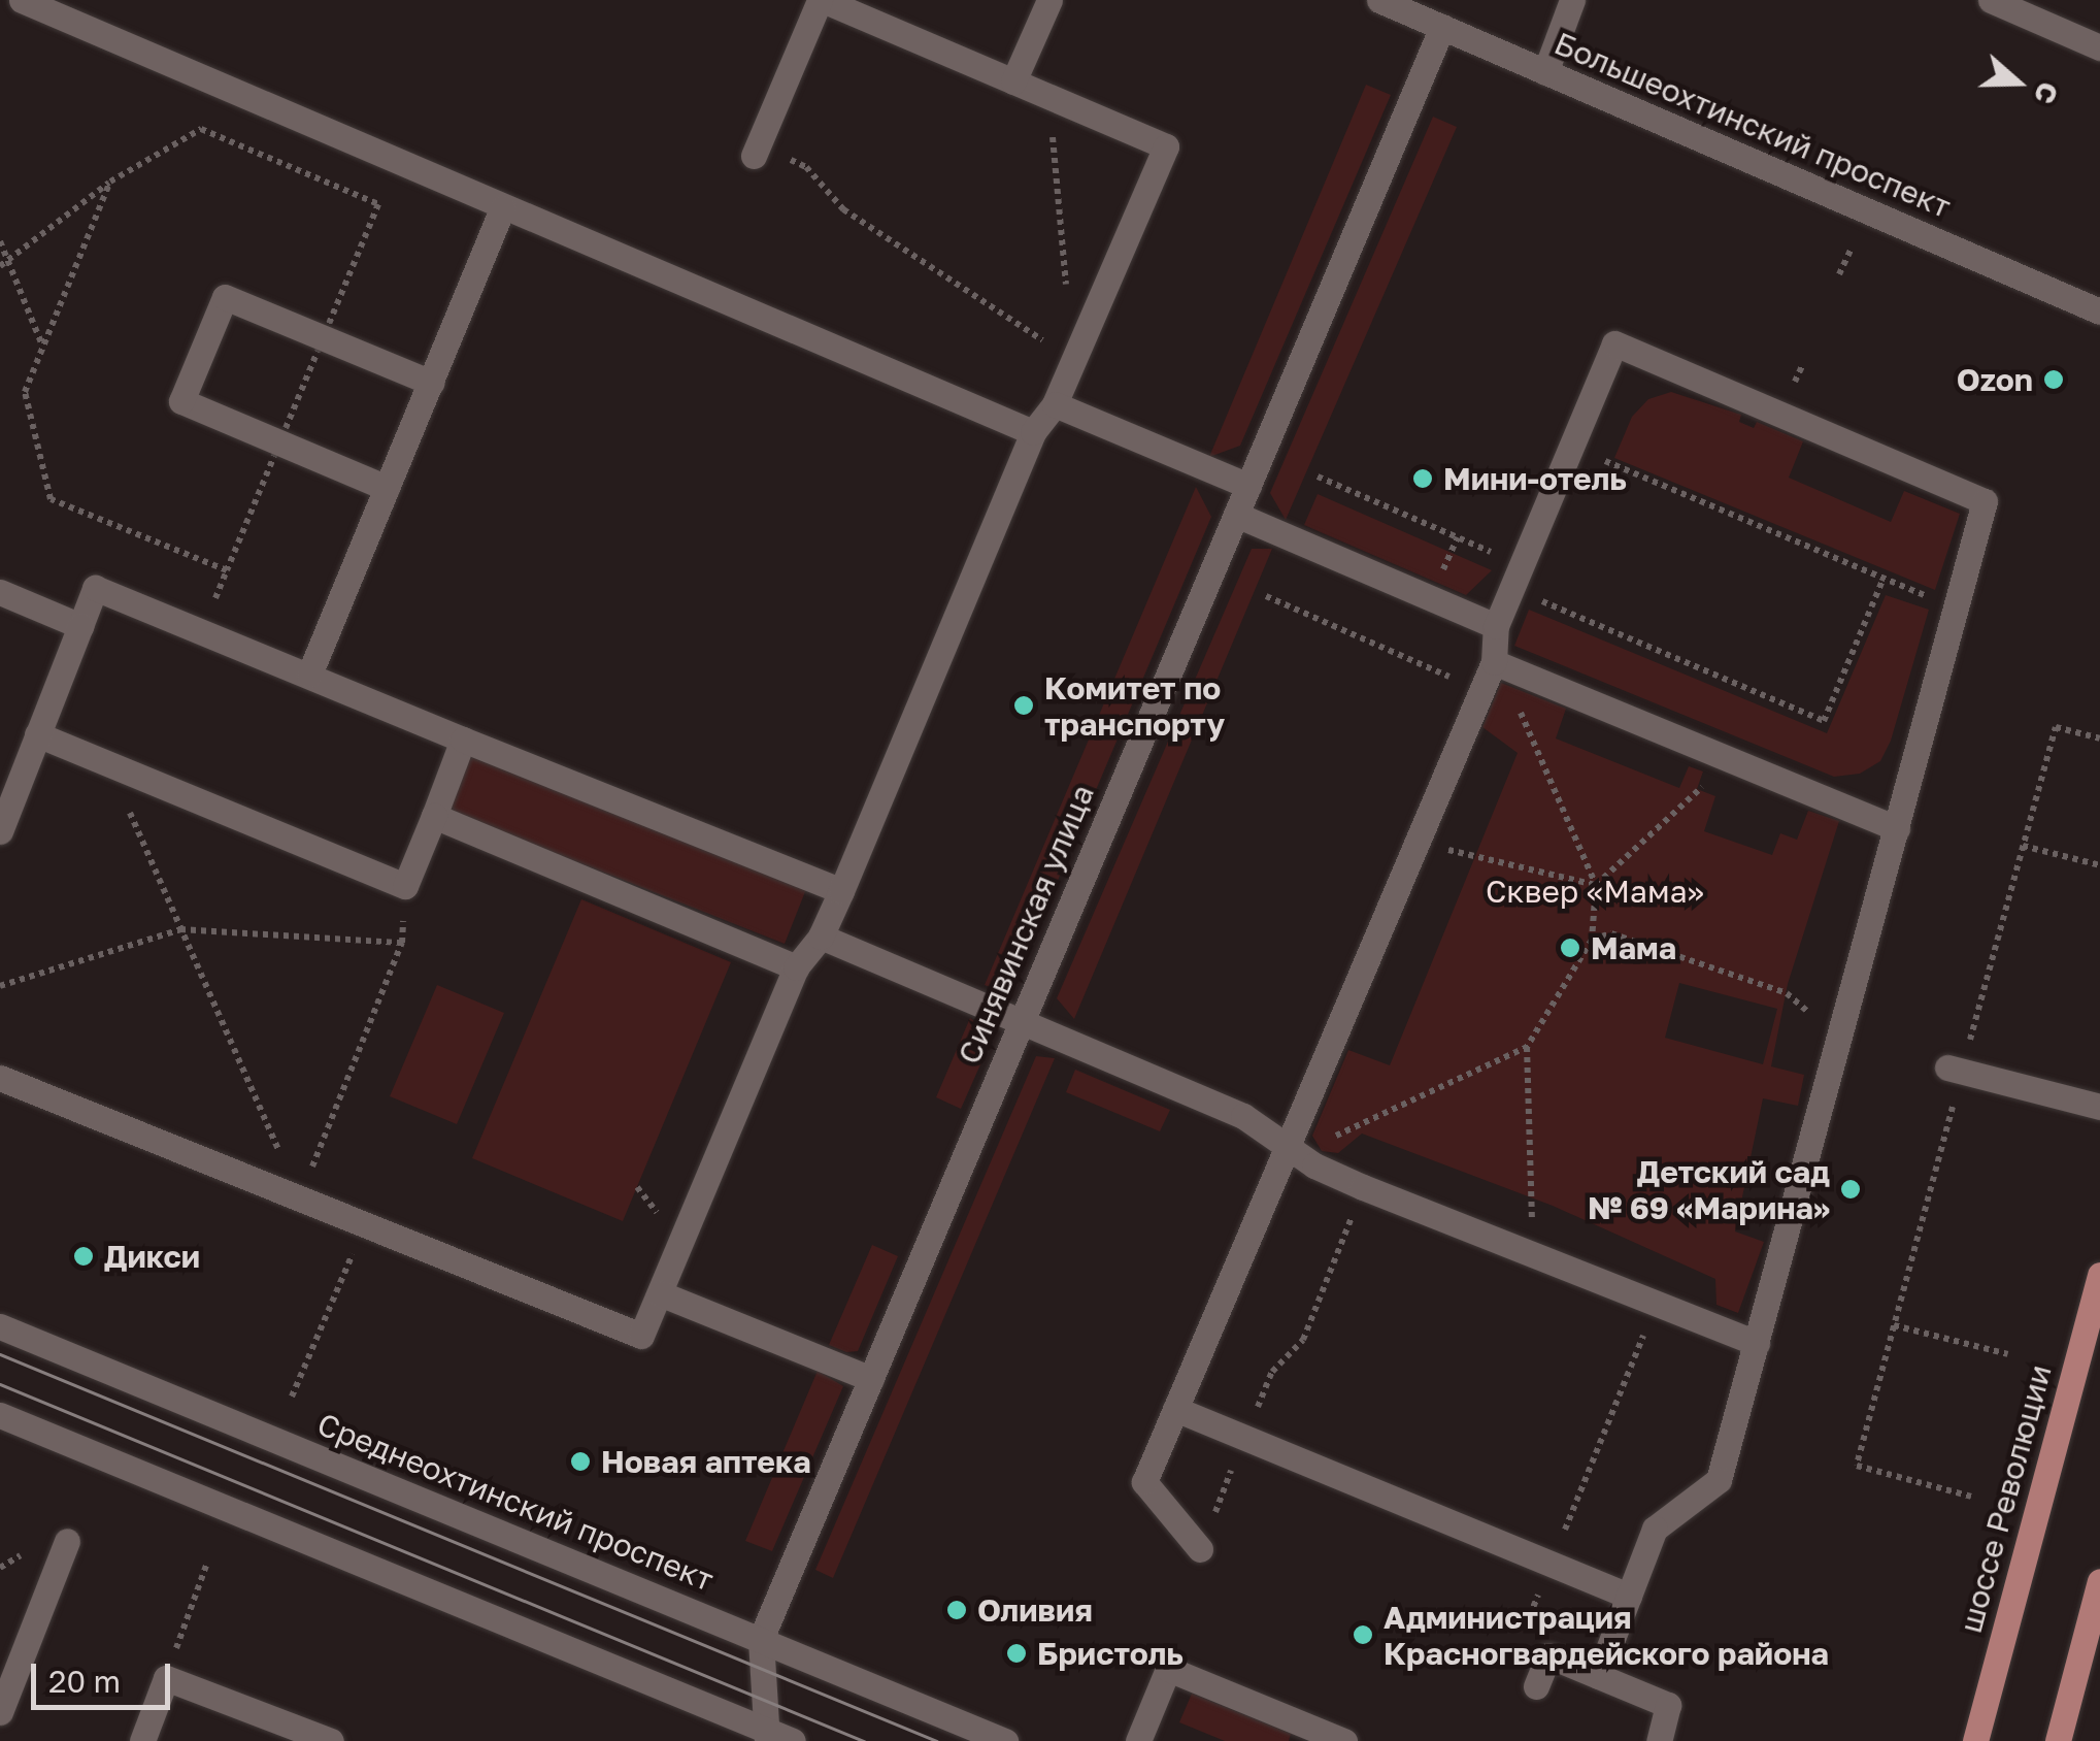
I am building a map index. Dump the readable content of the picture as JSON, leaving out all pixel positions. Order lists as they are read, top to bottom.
{
  "streets": {
    "main road": ["шоссе Революции"],
    "street": ["Большеохтинский проспект", "Синявинская улица", "Среднеохтинский проспект"]
  },
  "crossings": [
    ["Большеохтинский проспект", "Синявинская улица"],
    ["Синявинская улица", "Среднеохтинский проспект"]
  ],
  "parks": ["Сквер «Мама»"],
  "places": [
    "Ozon",
    "Мини-отель",
    "Комитет по транспорту",
    "Мама",
    "Детский сад № 69 «Марина»",
    "Дикси",
    "Новая аптека",
    "Оливия",
    "Администрация Красногвардейского района",
    "Бристоль"
  ],
  "scale_bar": "20 m",
  "north": "right"
}
